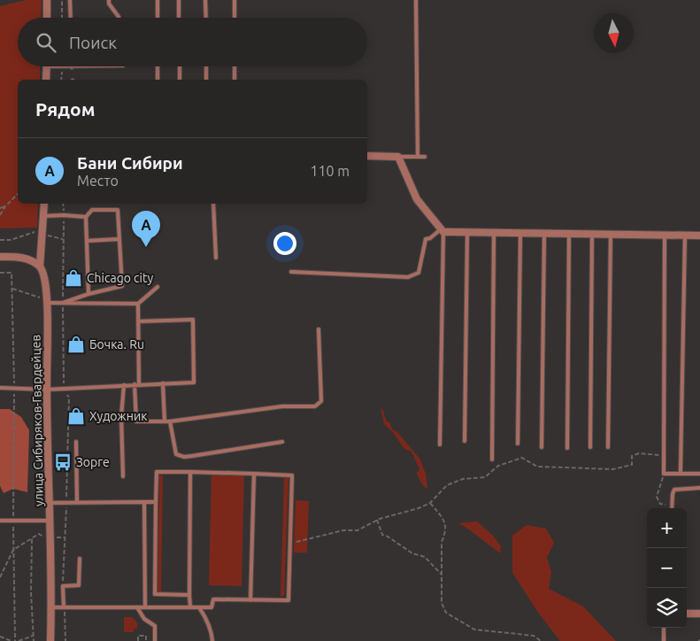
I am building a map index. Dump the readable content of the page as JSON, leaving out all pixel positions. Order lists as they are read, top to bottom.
{
  "streets": {
    "street": ["улица Сибиряков-Гвардейцев"]
  },
  "places": {
    "shop": ["Chicago city", "Бочка. Ru", "Художник"],
    "bus stop": ["Зорге"]
  },
  "north": "bottom",
  "page": {
    "search": "Поиск",
    "heading": "Рядом",
    "list": [
      {
        "mark": "A",
        "name": "Бани Сибири",
        "note": "Место",
        "value": "110 m"
      }
    ],
    "pins": "A",
    "map_buttons": ["+", "−"]
  }
}
